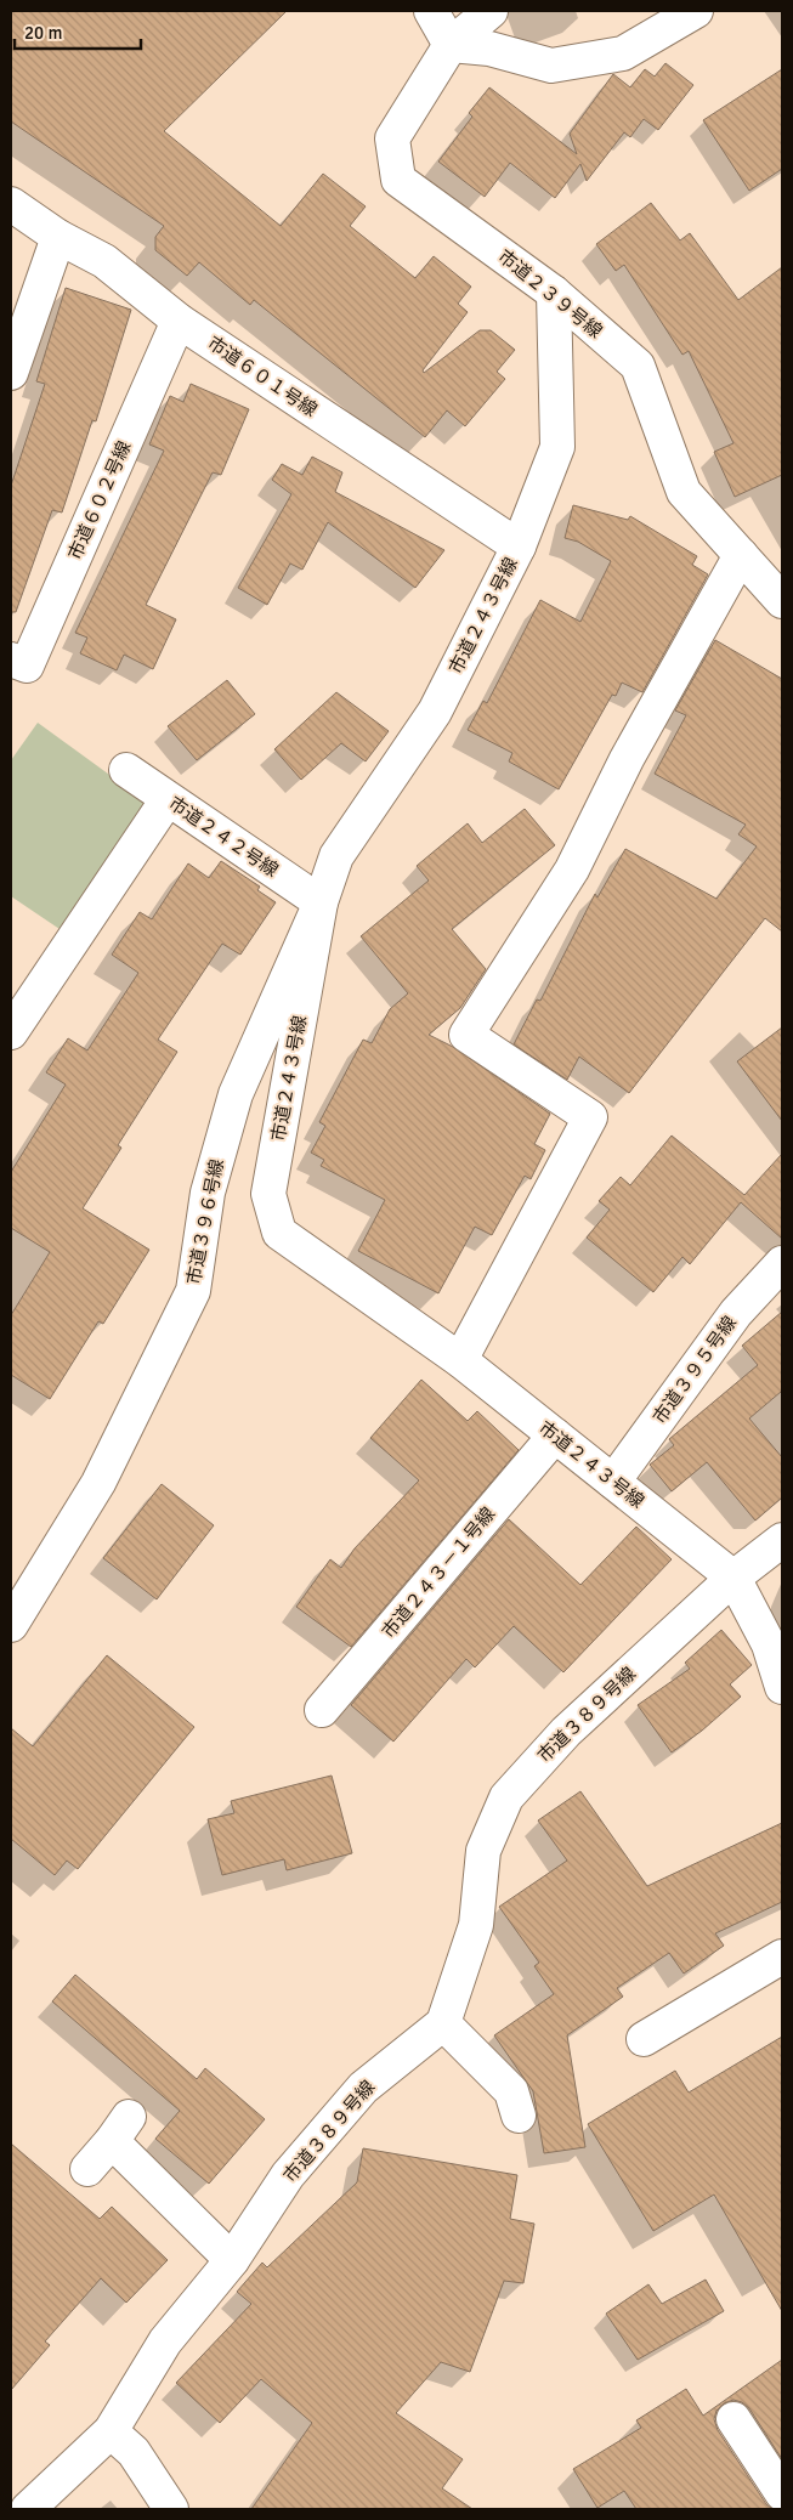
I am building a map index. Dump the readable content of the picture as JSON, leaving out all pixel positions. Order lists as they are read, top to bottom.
{
  "streets": {
    "street": [
      "市道２３９号線",
      "市道６０１号線",
      "市道６０２号線",
      "市道２４３号線",
      "市道２４２号線",
      "市道３９６号線",
      "市道３９５号線",
      "市道２４３－１号線",
      "市道３８９号線"
    ]
  },
  "crossings": [
    ["市道２３９号線", "市道２４３号線"],
    ["市道６０１号線", "市道６０２号線"],
    ["市道６０１号線", "市道２４３号線"],
    ["市道２４３号線", "市道２４２号線"],
    ["市道２４３号線", "市道３９６号線"],
    ["市道２４３号線", "市道３９５号線"],
    ["市道２４３号線", "市道２４３－１号線"],
    ["市道２４３号線", "市道３８９号線"],
    ["市道２４２号線", "市道３９６号線"]
  ],
  "scale_bar": "20 m"
}
